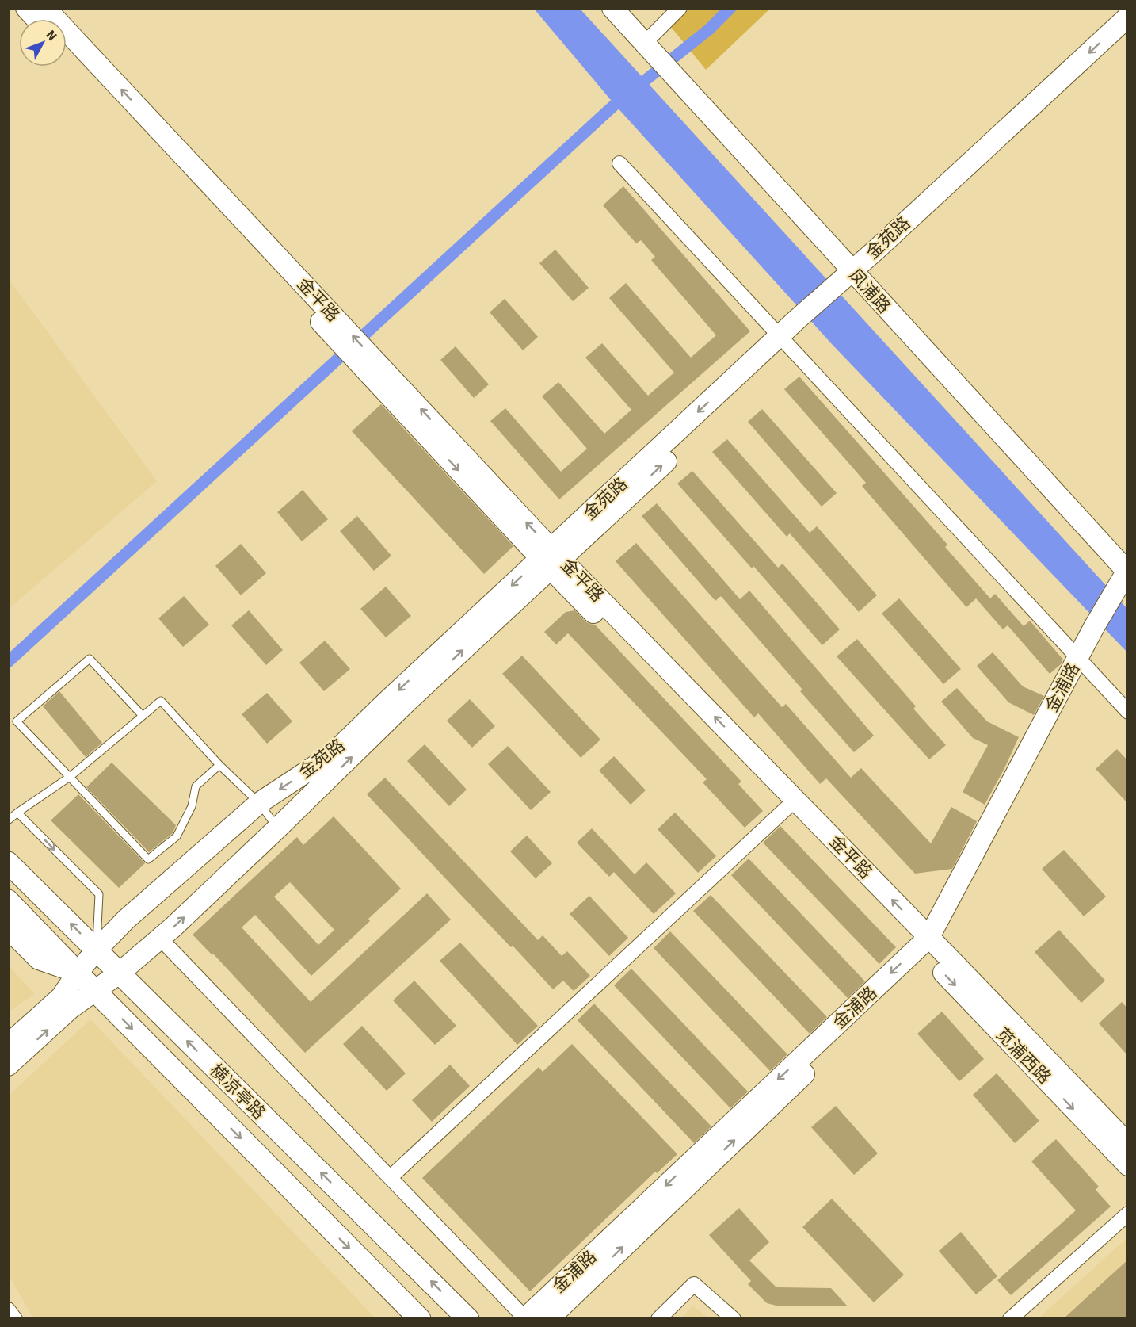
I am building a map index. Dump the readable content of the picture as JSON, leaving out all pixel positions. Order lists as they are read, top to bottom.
{
  "streets": {
    "main road": ["横凉亭路"],
    "street": [
      "金苑路",
      "凤浦路",
      "金平路",
      "金浦路",
      "苋浦西路"
    ]
  },
  "crossings": [
    ["金苑路", "凤浦路"],
    ["金苑路", "金平路"],
    ["金苑路", "横凉亭路"],
    ["凤浦路", "金浦路"],
    ["金平路", "金浦路"],
    ["金平路", "苋浦西路"],
    ["金浦路", "苋浦西路"]
  ],
  "one_way": ["苋浦西路"],
  "north": "top right"
}
